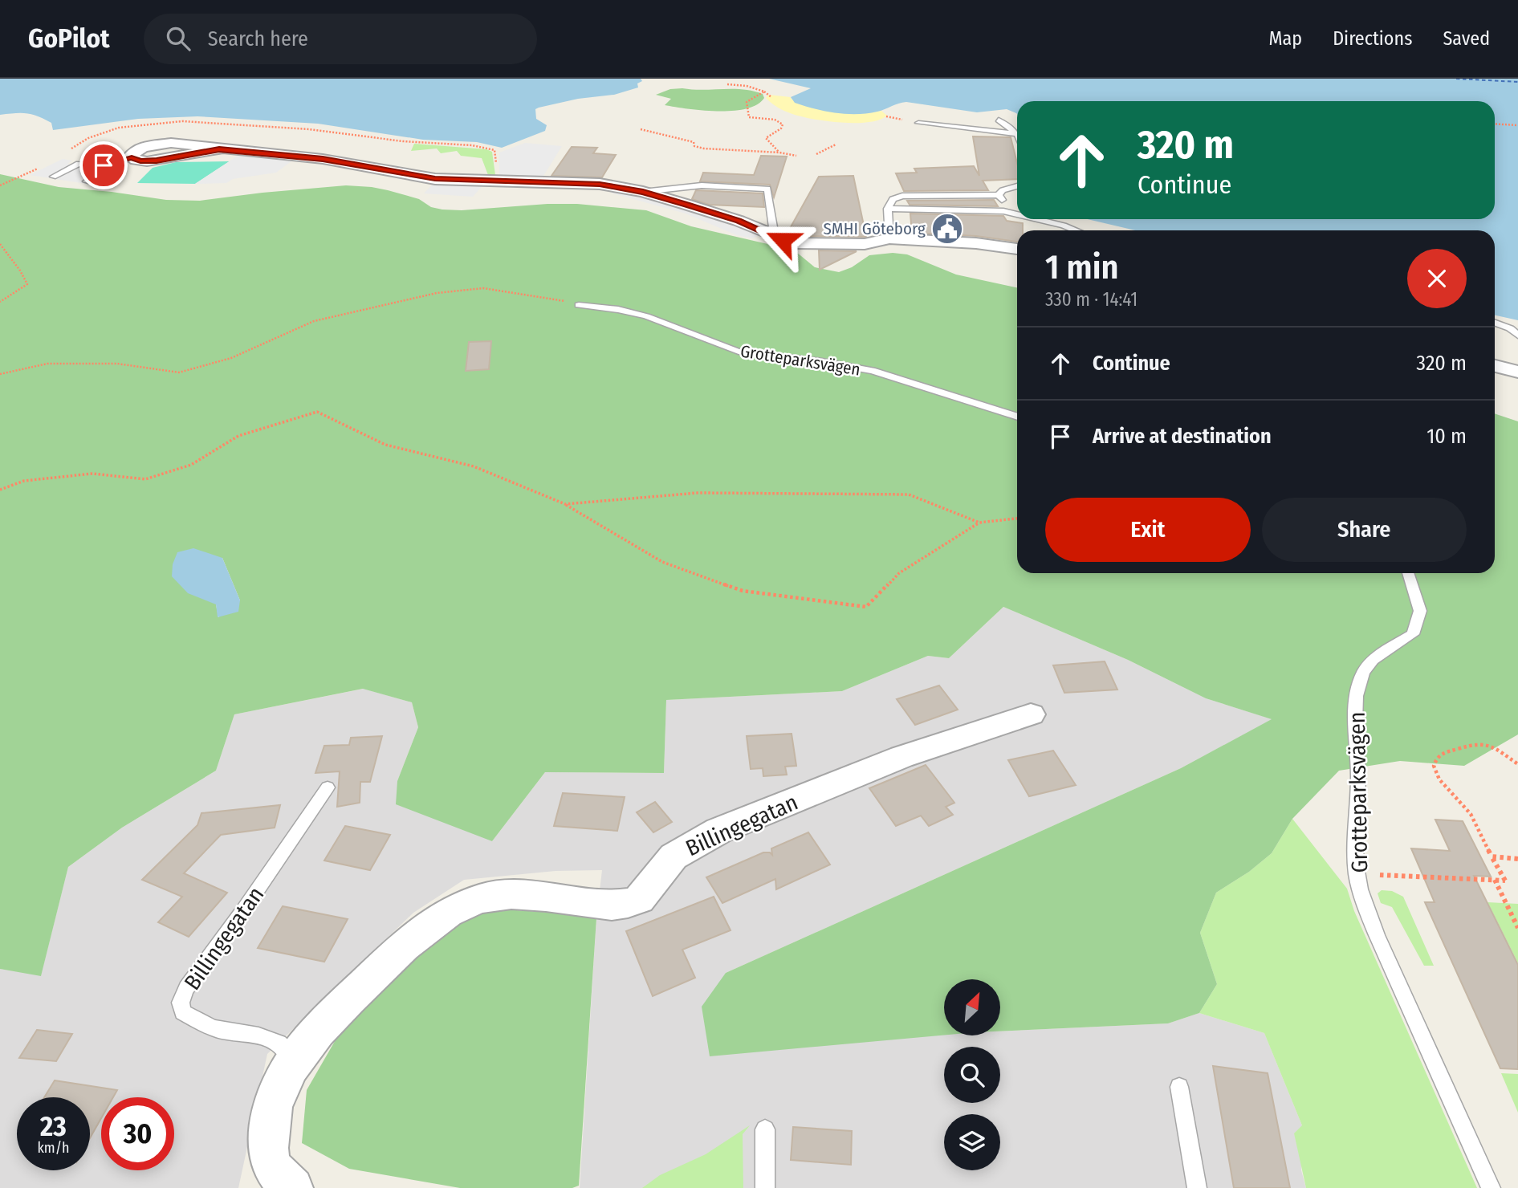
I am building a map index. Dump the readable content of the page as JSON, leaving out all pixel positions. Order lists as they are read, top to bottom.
{
  "streets": {
    "street": ["Billingegatan"],
    "lane": ["Grotteparksvägen"]
  },
  "places": {
    "public building": ["SMHI Göteborg"]
  },
  "north": "top right",
  "page": {
    "header": "GoPilot",
    "search": "Search here",
    "nav": ["Map", "Directions", "Saved"],
    "turn": ["320 m", "Continue"],
    "heading": ["1 min", "330 m · 14:41"],
    "list": [
      {
        "name": "Continue",
        "value": "320 m"
      },
      {
        "name": "Arrive at destination",
        "value": "10 m"
      }
    ],
    "buttons": ["Exit", "Share"],
    "speed": "23 km/h",
    "limit": "30"
  }
}
